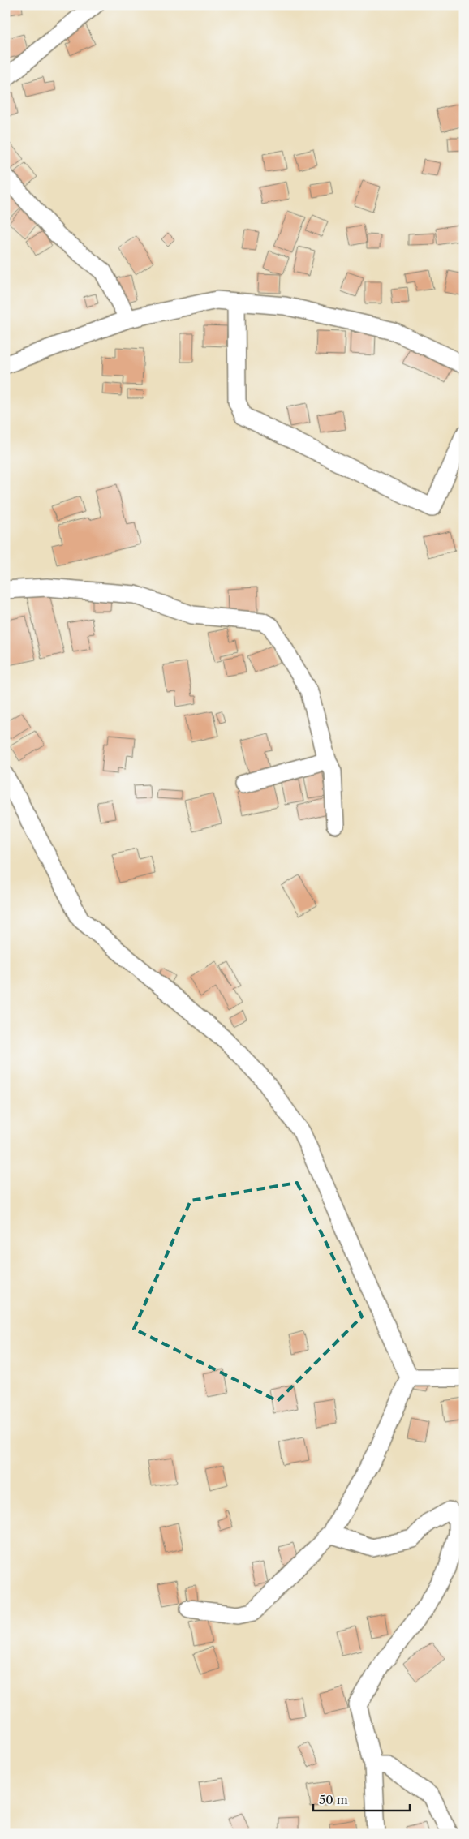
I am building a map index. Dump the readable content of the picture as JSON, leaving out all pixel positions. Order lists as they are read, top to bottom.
{
  "scale_bar": "50 m"
}
